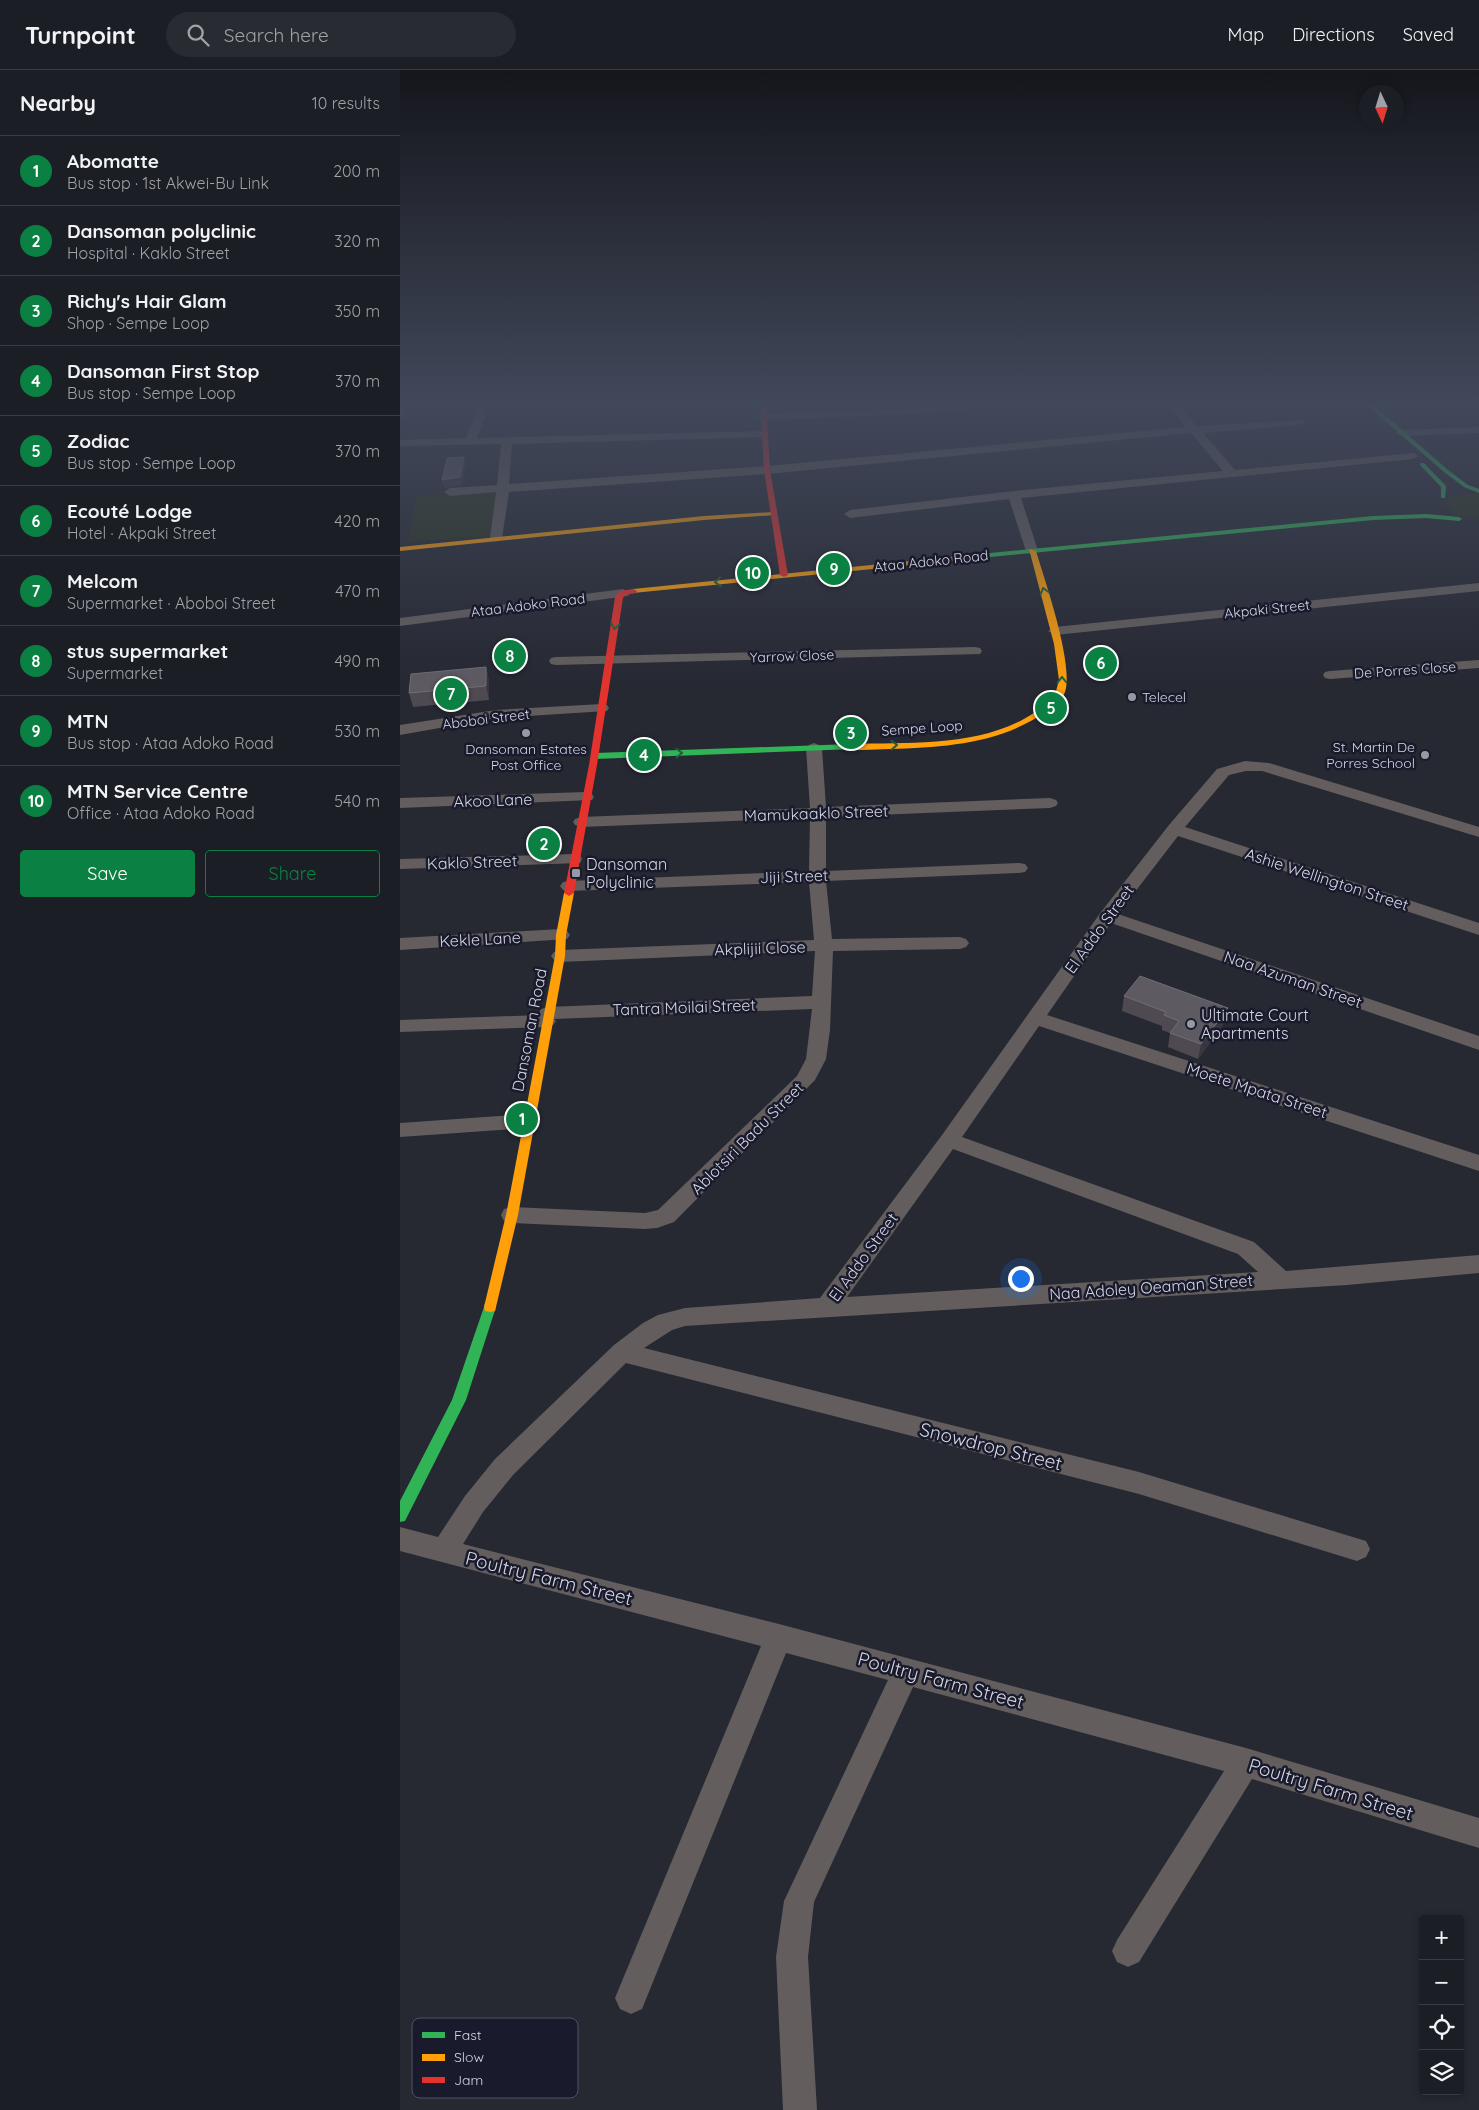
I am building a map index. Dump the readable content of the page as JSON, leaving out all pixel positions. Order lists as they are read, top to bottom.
{
  "streets": {
    "main road": ["Ataa Adoko Road", "Sempe Loop", "Dansoman Road"],
    "street": [
      "Akpaki Street",
      "Yarrow Close",
      "De Porres Close",
      "Aboboi Street",
      "Akoo Lane",
      "Mamukaaklo Street",
      "Kaklo Street",
      "Jiji Street",
      "Ashie Wellington Street",
      "El Addo Street",
      "Kekle Lane",
      "Akplijii Close",
      "Naa Azuman Street",
      "Tantra Moilai Street",
      "Moete Mpata Street",
      "Ablotsiri Badu Street",
      "Naa Adoley Oeaman Street",
      "Snowdrop Street",
      "Poultry Farm Street"
    ]
  },
  "crossings": [
    ["Ataa Adoko Road", "Sempe Loop"],
    ["Ataa Adoko Road", "Dansoman Road"],
    ["Akpaki Street", "Sempe Loop"],
    ["Yarrow Close", "Dansoman Road"],
    ["Aboboi Street", "Dansoman Road"],
    ["Sempe Loop", "Dansoman Road"],
    ["Sempe Loop", "Ablotsiri Badu Street"],
    ["Akoo Lane", "Dansoman Road"],
    ["Mamukaaklo Street", "Dansoman Road"],
    ["Mamukaaklo Street", "Ablotsiri Badu Street"],
    ["Kaklo Street", "Dansoman Road"],
    ["Jiji Street", "Dansoman Road"],
    ["Jiji Street", "Ablotsiri Badu Street"],
    ["Ashie Wellington Street", "El Addo Street"],
    ["El Addo Street", "Naa Azuman Street"],
    ["El Addo Street", "Moete Mpata Street"],
    ["El Addo Street", "Naa Adoley Oeaman Street"],
    ["Kekle Lane", "Dansoman Road"],
    ["Akplijii Close", "Dansoman Road"],
    ["Akplijii Close", "Ablotsiri Badu Street"],
    ["Tantra Moilai Street", "Dansoman Road"],
    ["Tantra Moilai Street", "Ablotsiri Badu Street"],
    ["Dansoman Road", "Ablotsiri Badu Street"],
    ["Naa Adoley Oeaman Street", "Snowdrop Street"],
    ["Naa Adoley Oeaman Street", "Poultry Farm Street"]
  ],
  "places": {
    "other": [
      "Telecel",
      "Dansoman Estates Post Office",
      "St. Martin De Porres School",
      "Ultimate Court Apartments"
    ],
    "transit": ["Dansoman Polyclinic"]
  },
  "legend": ["Fast", "Slow", "Jam"],
  "north": "bottom",
  "page": {
    "header": "Turnpoint",
    "search": "Search here",
    "nav": ["Map", "Directions", "Saved"],
    "heading": ["Nearby", "10 results"],
    "list": [
      {
        "mark": "1",
        "name": "Abomatte",
        "note": "Bus stop · 1st Akwei-Bu Link",
        "value": "200 m"
      },
      {
        "mark": "2",
        "name": "Dansoman polyclinic",
        "note": "Hospital · Kaklo Street",
        "value": "320 m"
      },
      {
        "mark": "3",
        "name": "Richy's Hair Glam",
        "note": "Shop · Sempe Loop",
        "value": "350 m"
      },
      {
        "mark": "4",
        "name": "Dansoman First Stop",
        "note": "Bus stop · Sempe Loop",
        "value": "370 m"
      },
      {
        "mark": "5",
        "name": "Zodiac",
        "note": "Bus stop · Sempe Loop",
        "value": "370 m"
      },
      {
        "mark": "6",
        "name": "Ecouté Lodge",
        "note": "Hotel · Akpaki Street",
        "value": "420 m"
      },
      {
        "mark": "7",
        "name": "Melcom",
        "note": "Supermarket · Aboboi Street",
        "value": "470 m"
      },
      {
        "mark": "8",
        "name": "stus supermarket",
        "note": "Supermarket",
        "value": "490 m"
      },
      {
        "mark": "9",
        "name": "MTN",
        "note": "Bus stop · Ataa Adoko Road",
        "value": "530 m"
      },
      {
        "mark": "10",
        "name": "MTN Service Centre",
        "note": "Office · Ataa Adoko Road",
        "value": "540 m"
      }
    ],
    "pins": [
      "9",
      "10",
      "8",
      "6",
      "7",
      "5",
      "3",
      "4",
      "2",
      "1"
    ],
    "buttons": ["Save", "Share"],
    "map_buttons": ["+", "−"]
  }
}
